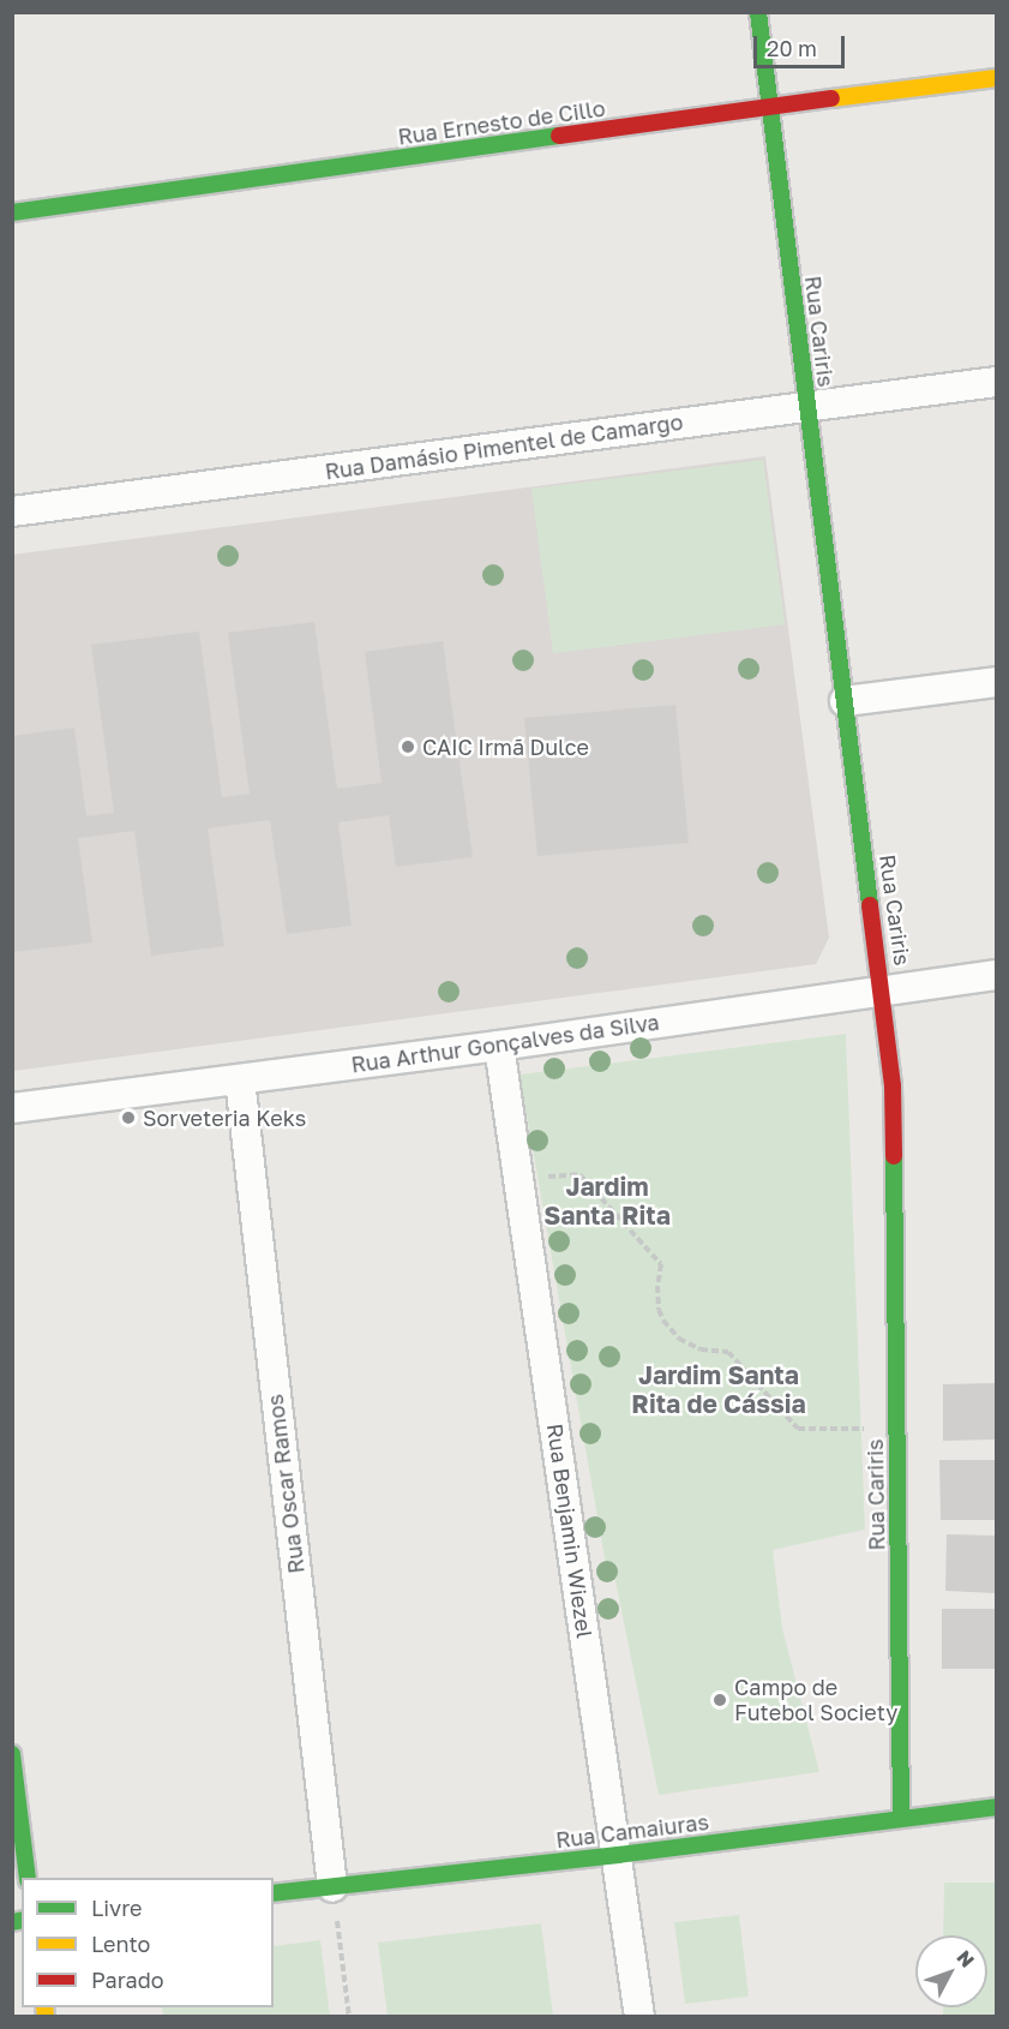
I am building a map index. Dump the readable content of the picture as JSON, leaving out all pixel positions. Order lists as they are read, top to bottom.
{
  "streets": {
    "street": [
      "Rua Ernesto de Cillo",
      "Rua Cariris",
      "Rua Damásio Pimentel de Camargo",
      "Rua Arthur Gonçalves da Silva",
      "Rua Oscar Ramos",
      "Rua Benjamin Wiezel",
      "Rua Camaiuras"
    ]
  },
  "crossings": [
    ["Rua Ernesto de Cillo", "Rua Cariris"],
    ["Rua Cariris", "Rua Damásio Pimentel de Camargo"],
    ["Rua Cariris", "Rua Arthur Gonçalves da Silva"],
    ["Rua Cariris", "Rua Camaiuras"],
    ["Rua Arthur Gonçalves da Silva", "Rua Oscar Ramos"],
    ["Rua Arthur Gonçalves da Silva", "Rua Benjamin Wiezel"],
    ["Rua Oscar Ramos", "Rua Camaiuras"],
    ["Rua Benjamin Wiezel", "Rua Camaiuras"]
  ],
  "districts": ["Jardim Santa Rita", "Jardim Santa Rita de Cássia"],
  "places": ["CAIC Irmã Dulce", "Sorveteria Keks", "Campo de Futebol Society"],
  "legend": ["Livre", "Lento", "Parado"],
  "scale_bar": "20 m",
  "north": "top right"
}
